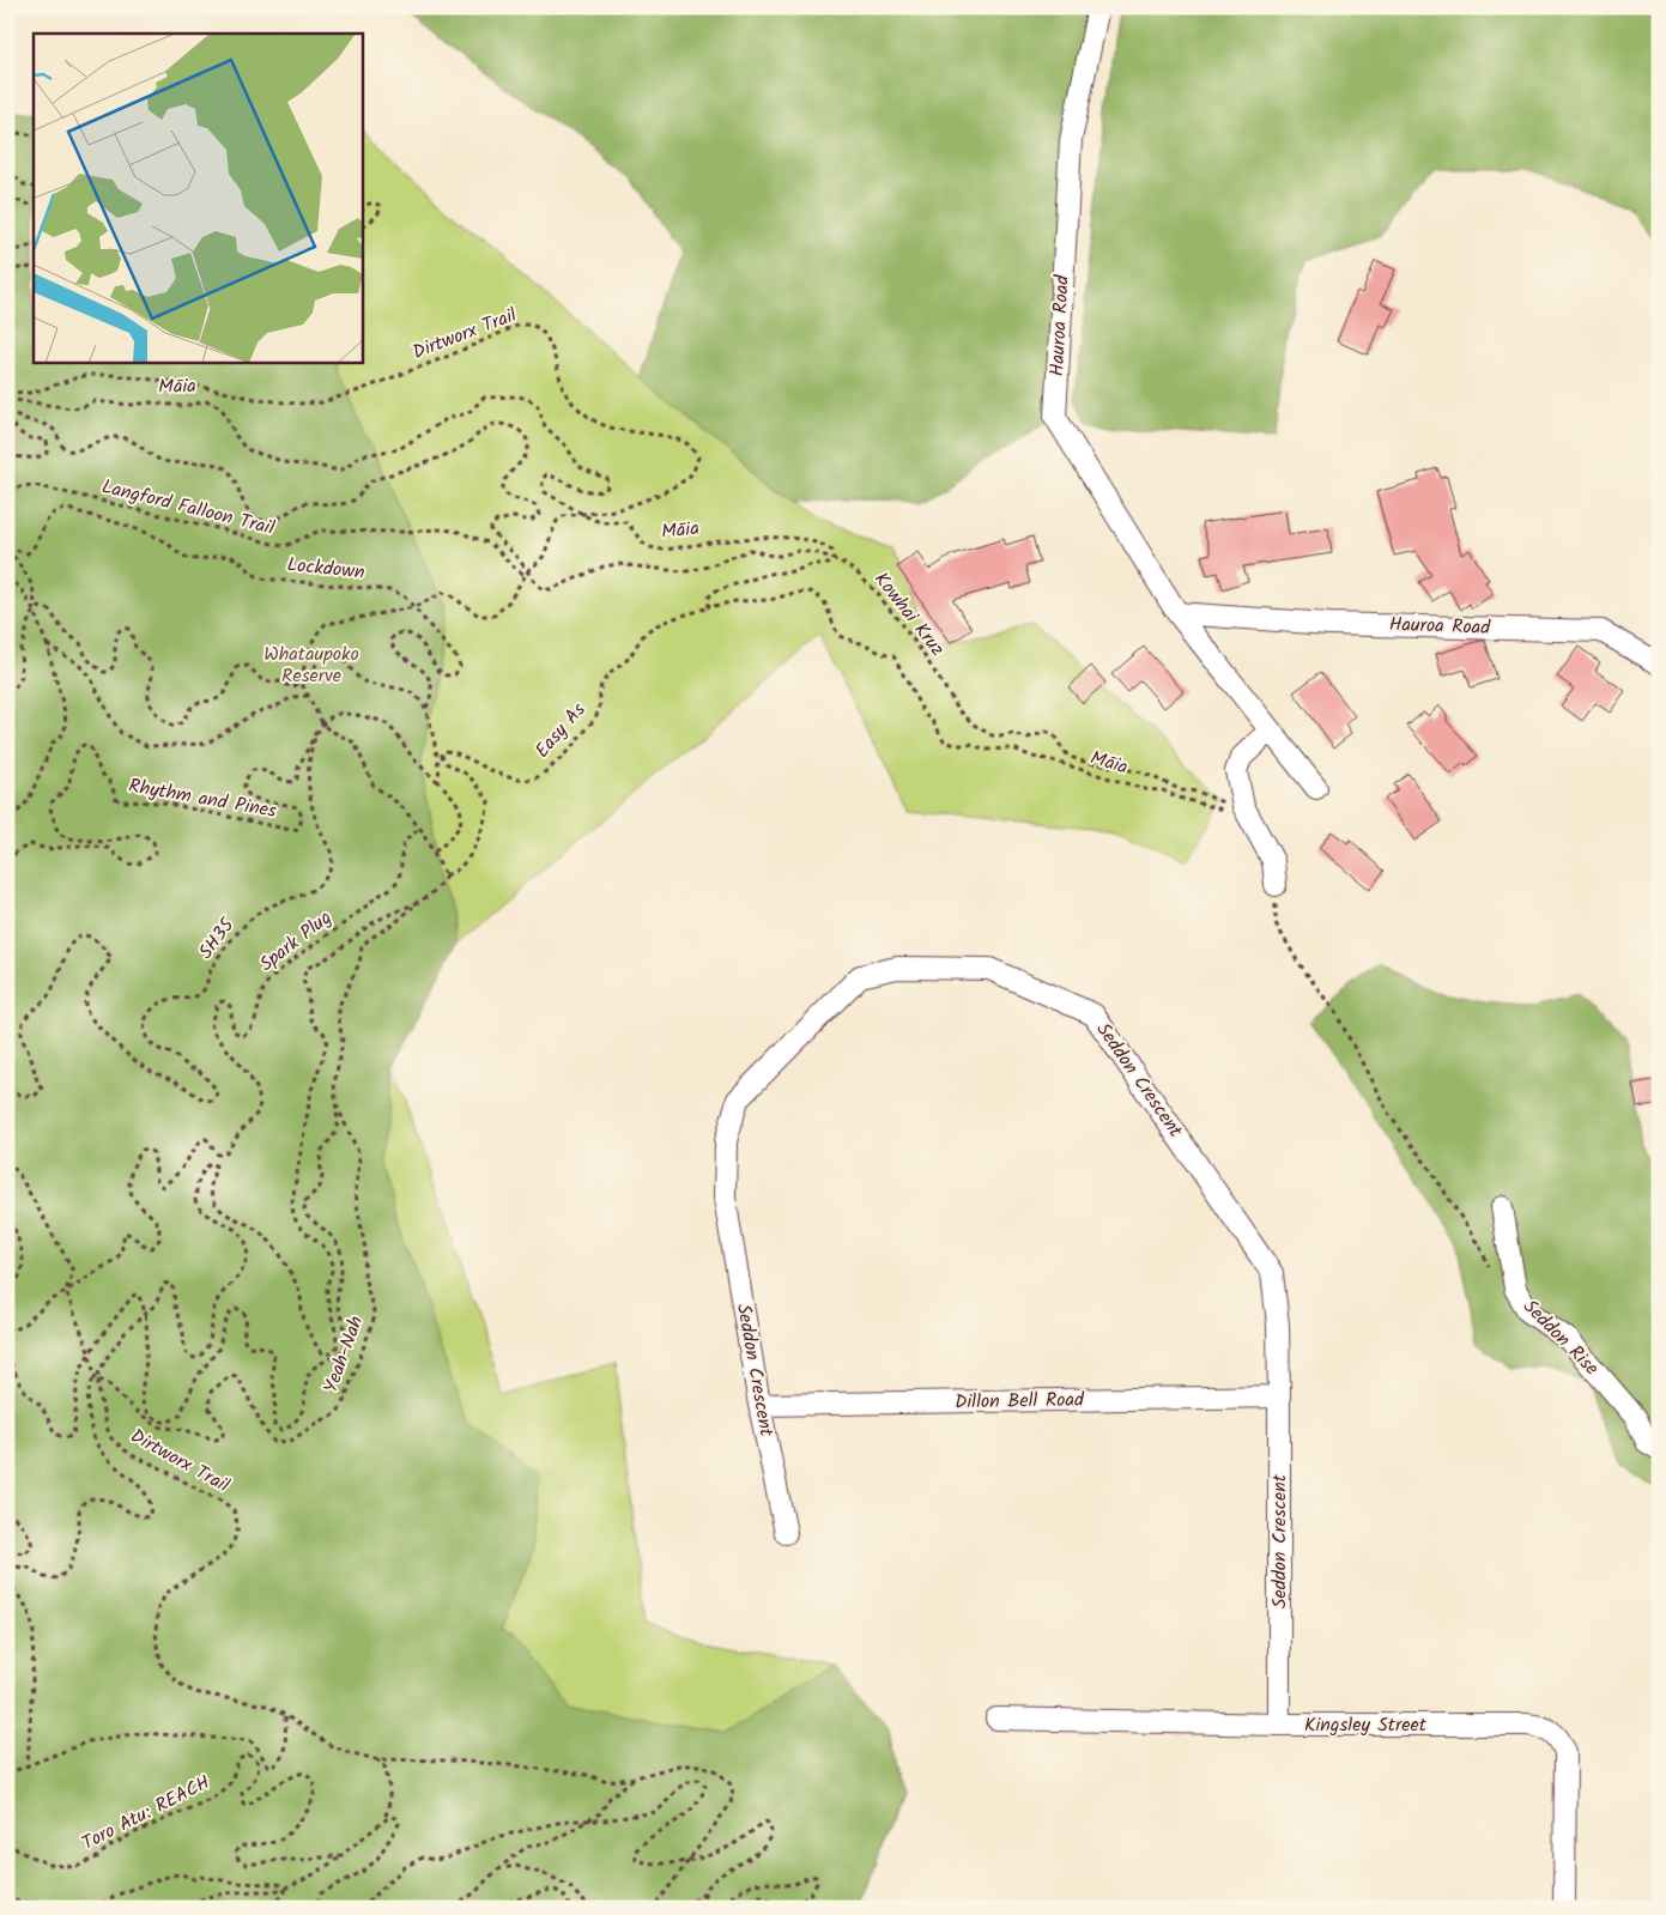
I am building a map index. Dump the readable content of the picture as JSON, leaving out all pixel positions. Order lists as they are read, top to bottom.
{
  "streets": {
    "street": [
      "Hauroa Road",
      "Seddon Crescent",
      "Seddon Rise",
      "Dillon Bell Road",
      "Kingsley Street"
    ],
    "path": [
      "Dirtworx Trail",
      "Māia",
      "Langford Falloon Trail",
      "Lockdown",
      "Kowhai Kruz",
      "Easy As",
      "Rhythm and Pines",
      "SH35",
      "Spark Plug",
      "Yeah-Nah",
      "Toro Atu: REACH"
    ]
  },
  "crossings": [
    ["Dirtworx Trail", "Māia"],
    ["Dirtworx Trail", "Langford Falloon Trail"],
    ["Dirtworx Trail", "Lockdown"],
    ["Dirtworx Trail", "Kowhai Kruz"],
    ["Dirtworx Trail", "Easy As"],
    ["Dirtworx Trail", "Yeah-Nah"],
    ["Māia", "Kowhai Kruz"],
    ["Māia", "Easy As"],
    ["Langford Falloon Trail", "Kowhai Kruz"],
    ["Rhythm and Pines", "SH35"],
    ["Seddon Crescent", "Dillon Bell Road"],
    ["Seddon Crescent", "Kingsley Street"]
  ],
  "parks": ["Whataupoko Reserve"]
}
